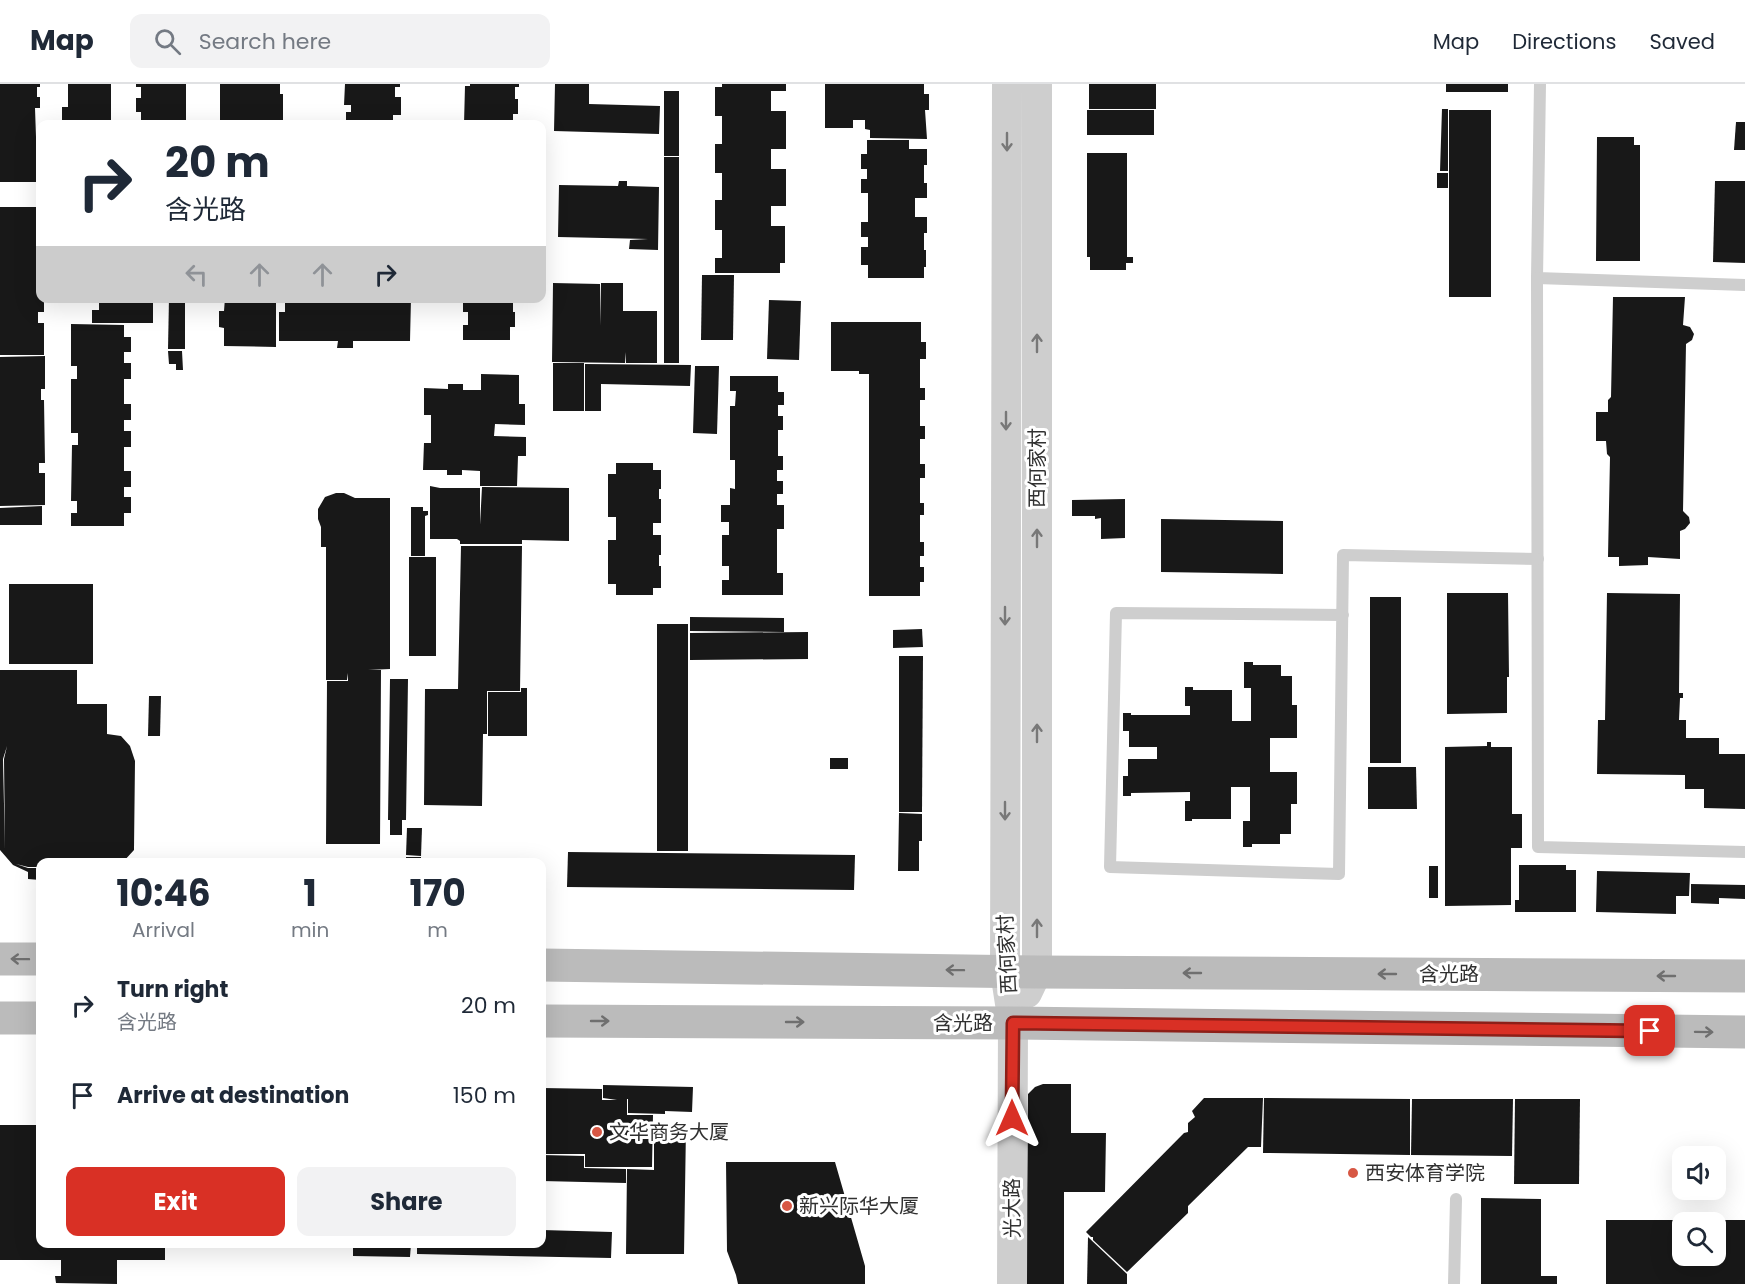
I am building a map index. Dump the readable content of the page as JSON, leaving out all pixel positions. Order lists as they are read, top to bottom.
{
  "streets": {
    "main road": ["含光路"],
    "street": ["西何家村", "光大路"]
  },
  "crossings": [
    ["西何家村", "含光路"],
    ["西何家村", "光大路"],
    ["含光路", "光大路"]
  ],
  "places": ["文华商务大厦", "西安体育学院", "新兴际华大厦"],
  "page": {
    "header": "Map",
    "search": "Search here",
    "nav": ["Map", "Directions", "Saved"],
    "turn": ["20 m", "含光路"],
    "eta": [
      "10:46",
      "Arrival",
      "1",
      "min",
      "170",
      "m"
    ],
    "list": [
      {
        "name": "Turn right",
        "note": "含光路",
        "value": "20 m"
      },
      {
        "name": "Arrive at destination",
        "value": "150 m"
      }
    ],
    "buttons": ["Exit", "Share"]
  }
}
